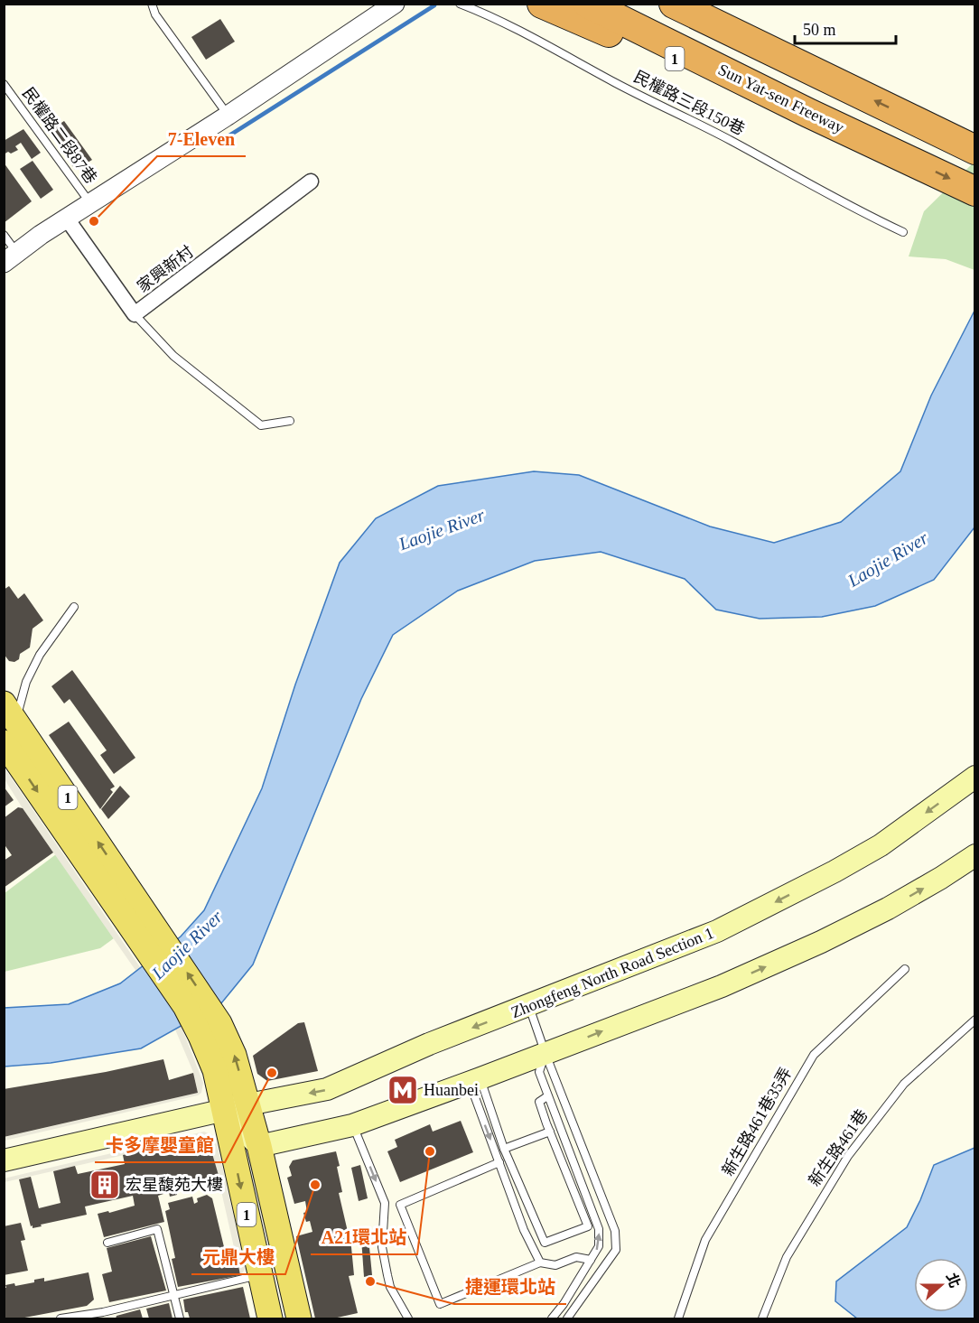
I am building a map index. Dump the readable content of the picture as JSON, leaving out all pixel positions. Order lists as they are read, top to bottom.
{
  "streets": {
    "highway": ["1", "Sun Yat-sen Freeway"],
    "main road": ["Zhongfeng North Road Section 1"],
    "street": ["家興新村"],
    "lane": [
      "民權路三段150巷",
      "民權路二段87巷",
      "新生路461巷35弄",
      "新生路461巷"
    ]
  },
  "crossings": [
    ["1", "Sun Yat-sen Freeway"],
    ["1", "Zhongfeng North Road Section 1"]
  ],
  "water": ["Laojie River"],
  "places": {
    "other": [
      "7-Eleven",
      "卡多摩嬰童館",
      "A21環北站",
      "元鼎大樓",
      "捷運環北站"
    ],
    "metro station": ["Huanbei"],
    "building": ["宏星馥苑大樓"]
  },
  "scale_bar": "50 m",
  "north": "right"
}
